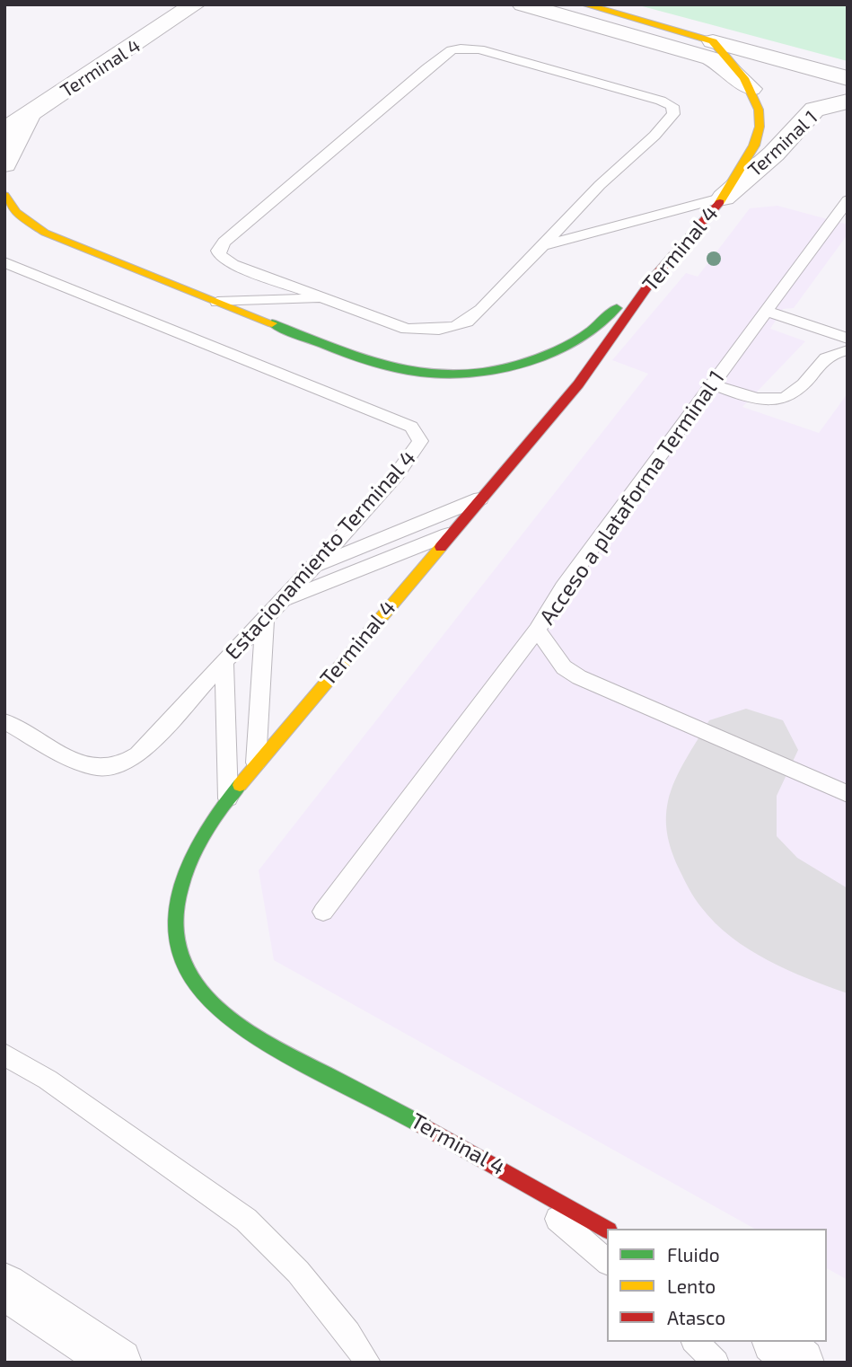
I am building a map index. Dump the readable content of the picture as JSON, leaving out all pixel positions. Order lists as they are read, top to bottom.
{
  "streets": {
    "street": ["Terminal 4", "Terminal 1"],
    "lane": ["Acceso a plataforma Terminal 1", "Estacionamiento Terminal 4"]
  },
  "crossings": [
    ["Terminal 4", "Terminal 1"]
  ],
  "legend": ["Fluido", "Lento", "Atasco"]
}
